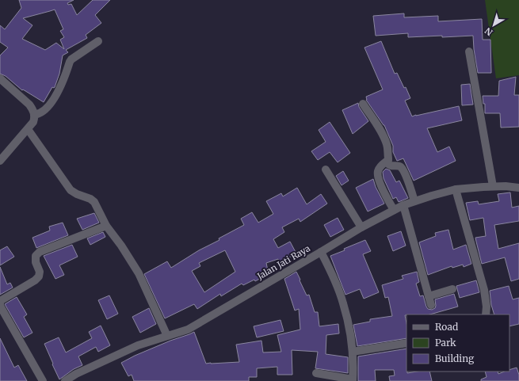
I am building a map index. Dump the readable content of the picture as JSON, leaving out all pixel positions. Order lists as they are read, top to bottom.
{
  "streets": {
    "street": ["Jalan Jati Raya"]
  },
  "legend": ["Road", "Park", "Building"],
  "north": "bottom left"
}
